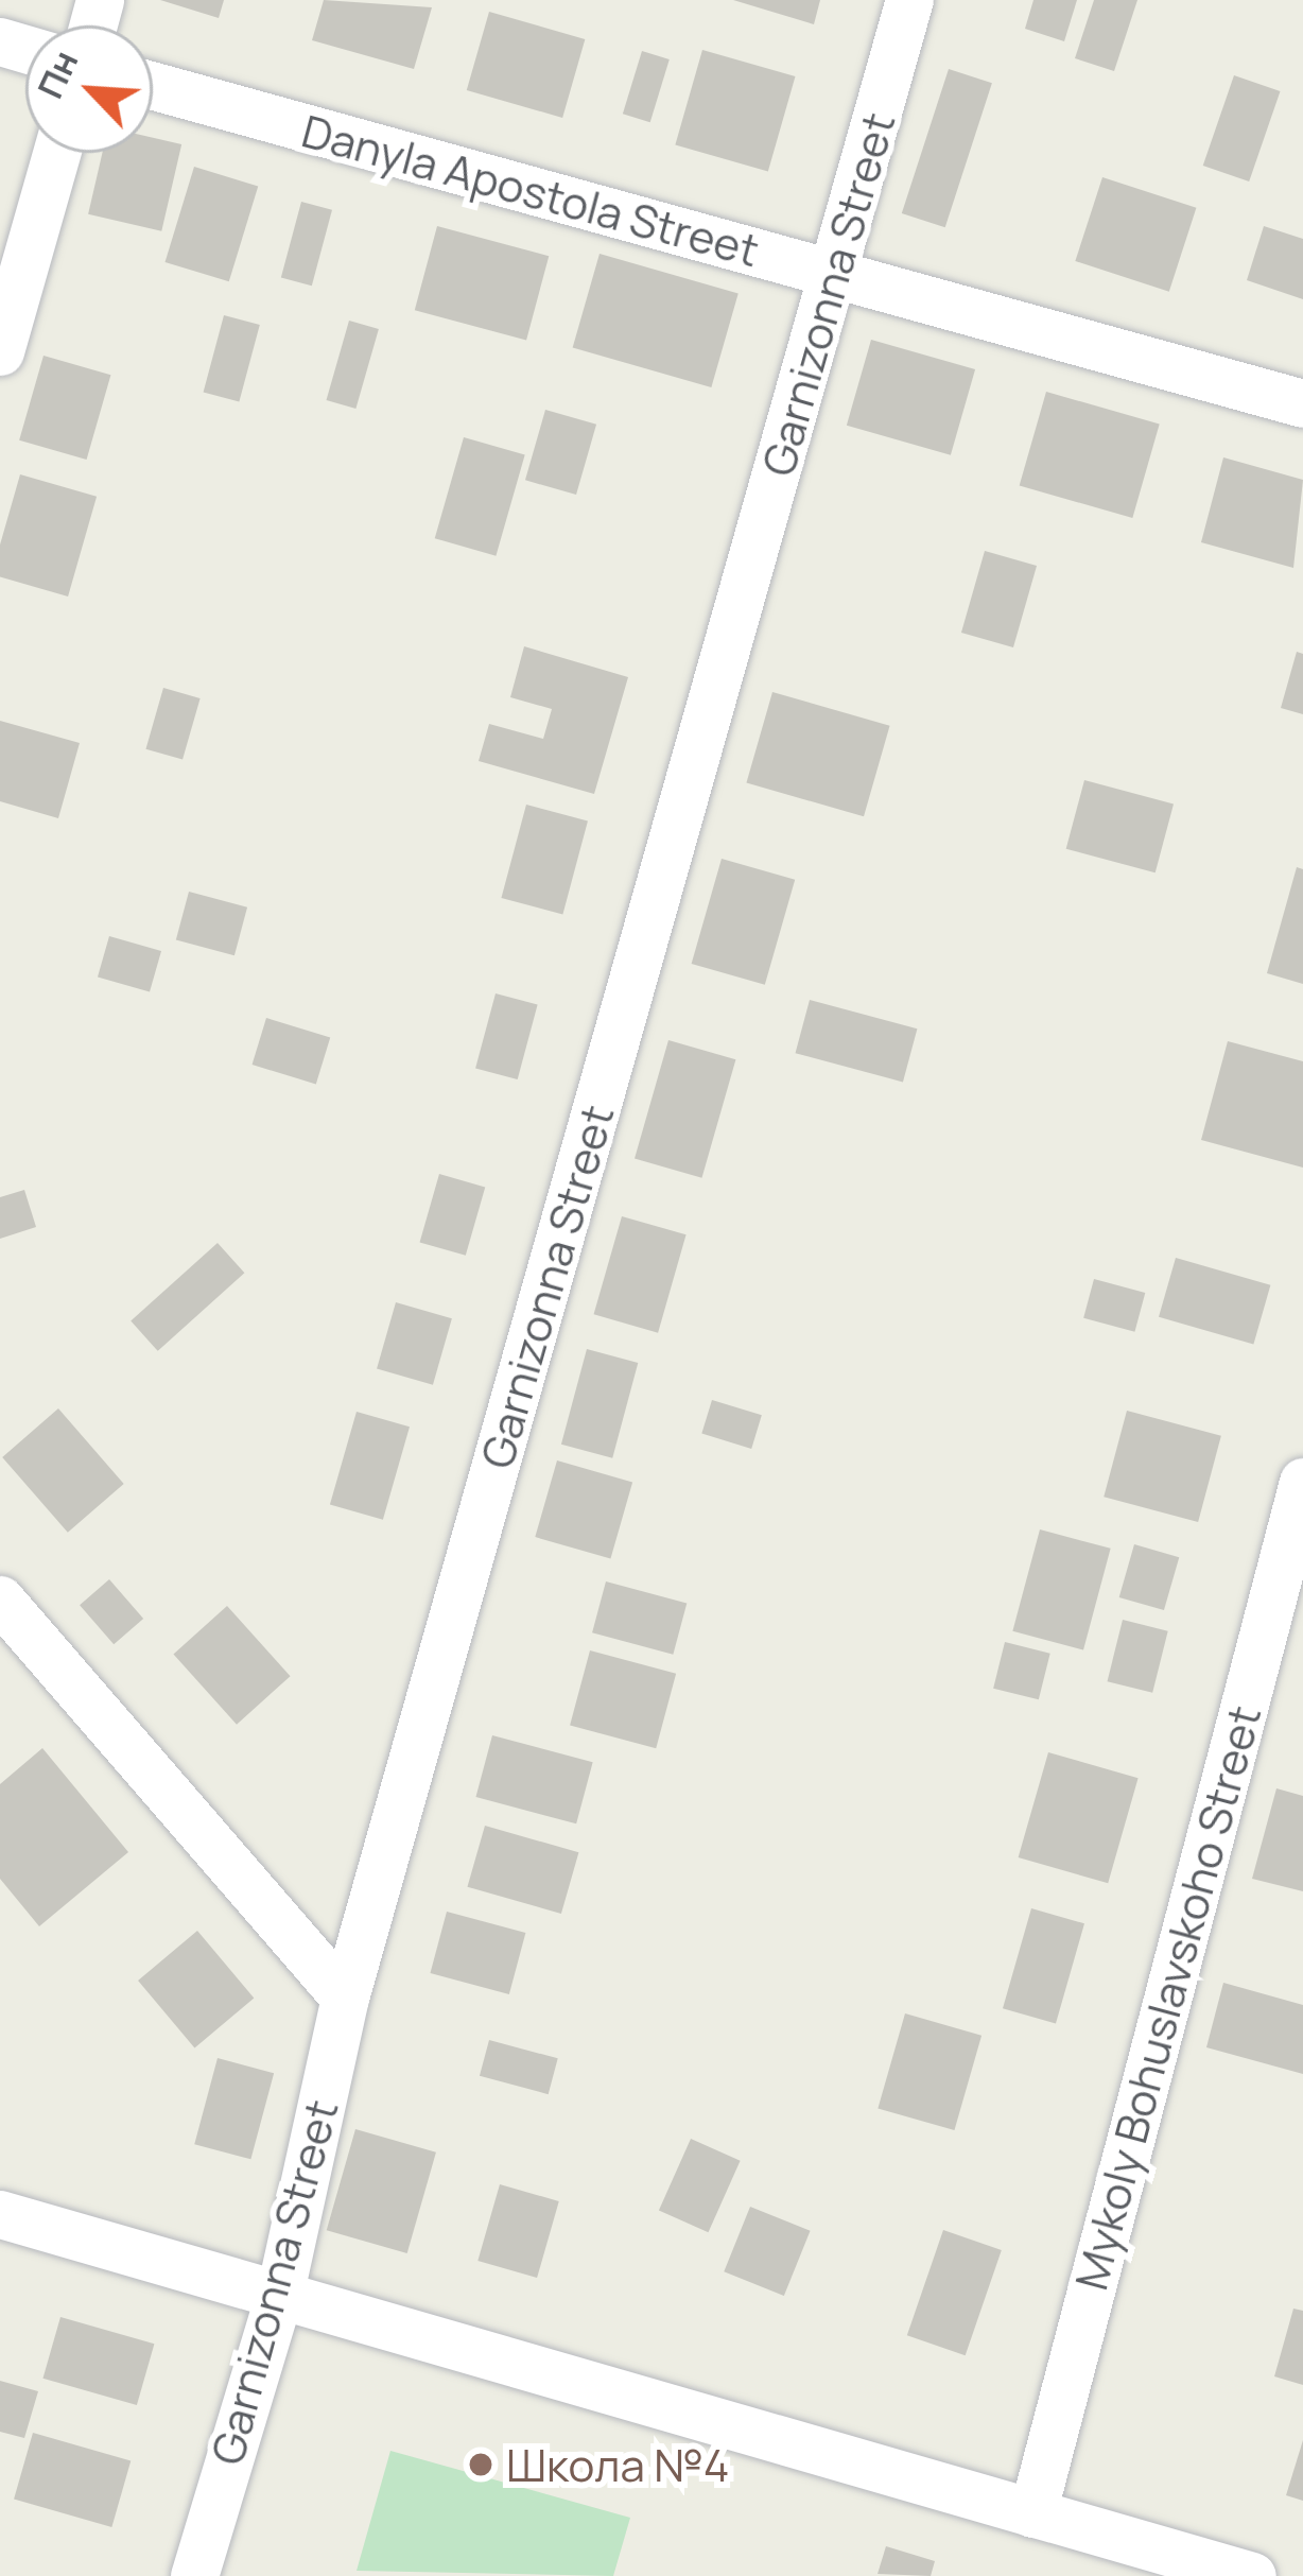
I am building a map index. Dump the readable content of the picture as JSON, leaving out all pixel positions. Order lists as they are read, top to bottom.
{
  "streets": {
    "street": ["Danyla Apostola Street", "Garnizonna Street", "Mykoly Bohuslavskoho Street"]
  },
  "crossings": [
    ["Danyla Apostola Street", "Garnizonna Street"]
  ],
  "places": ["Школа №4"],
  "north": "top left"
}
